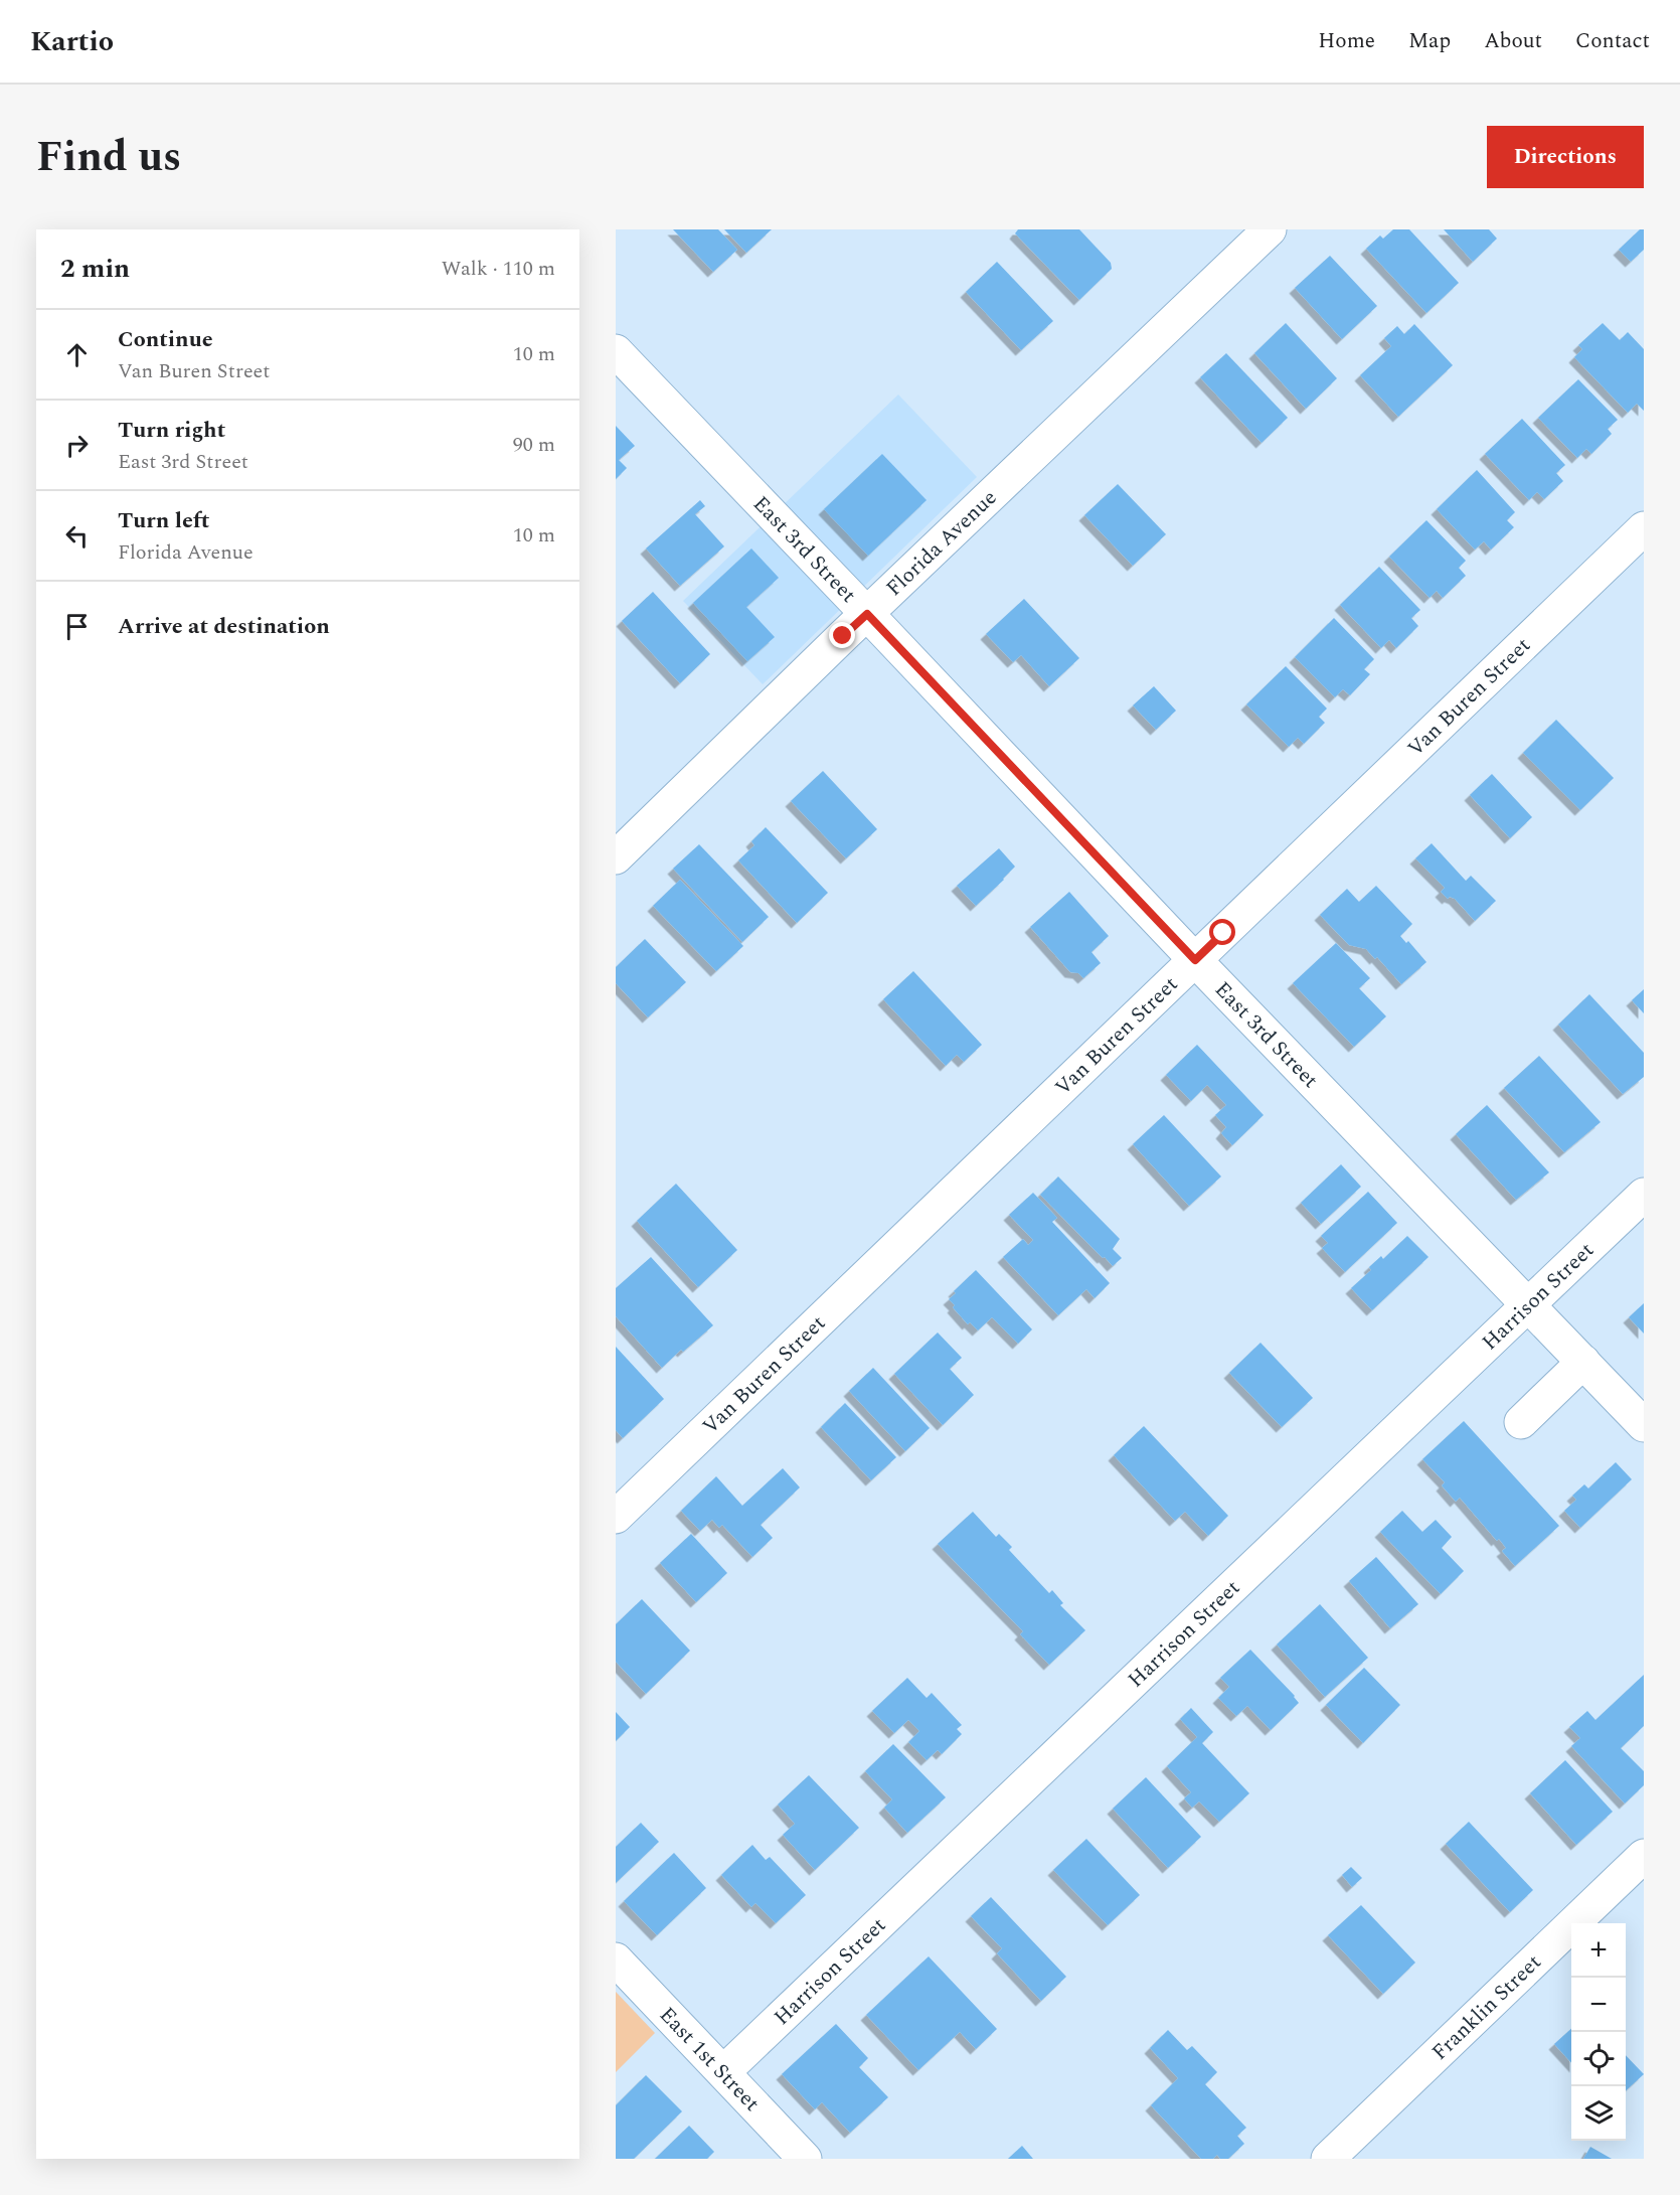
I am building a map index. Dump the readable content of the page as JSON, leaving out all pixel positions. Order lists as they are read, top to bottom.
{
  "streets": {
    "street": [
      "Florida Avenue",
      "East 3rd Street",
      "Van Buren Street",
      "Harrison Street",
      "Franklin Street",
      "East 1st Street"
    ]
  },
  "crossings": [
    ["Florida Avenue", "East 3rd Street"],
    ["East 3rd Street", "Van Buren Street"],
    ["East 3rd Street", "Harrison Street"],
    ["Harrison Street", "East 1st Street"]
  ],
  "page": {
    "header": "Kartio",
    "nav": [
      "Home",
      "Map",
      "About",
      "Contact"
    ],
    "title": "Find us",
    "buttons": "Directions",
    "heading": ["2 min", "Walk · 110 m"],
    "list": [
      ["Continue", "Van Buren Street", "10 m"],
      ["Turn right", "East 3rd Street", "90 m"],
      ["Turn left", "Florida Avenue", "10 m"],
      "Arrive at destination"
    ],
    "map_buttons": ["+", "−"]
  }
}
